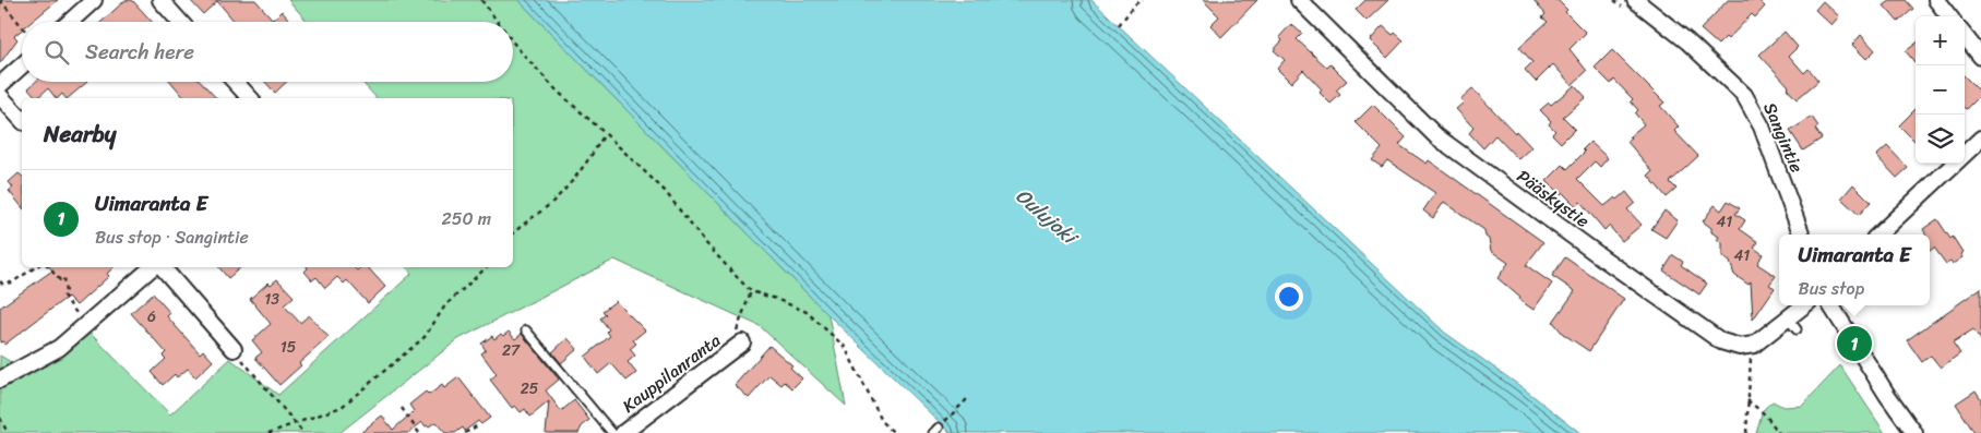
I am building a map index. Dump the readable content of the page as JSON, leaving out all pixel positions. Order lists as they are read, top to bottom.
{
  "streets": {
    "street": ["Sangintie", "Pääskystie", "Kauppilanranta"]
  },
  "water": ["Oulujoki"],
  "house_numbers": [
    "41",
    "41",
    "13",
    "6",
    "15",
    "27",
    "25"
  ],
  "page": {
    "map_buttons": ["+", "−"],
    "search": "Search here",
    "heading": "Nearby",
    "list": [
      {
        "mark": "1",
        "name": "Uimaranta E",
        "note": "Bus stop · Sangintie",
        "value": "250 m"
      }
    ],
    "popup": ["Uimaranta E", "Bus stop"],
    "pins": "1"
  }
}
